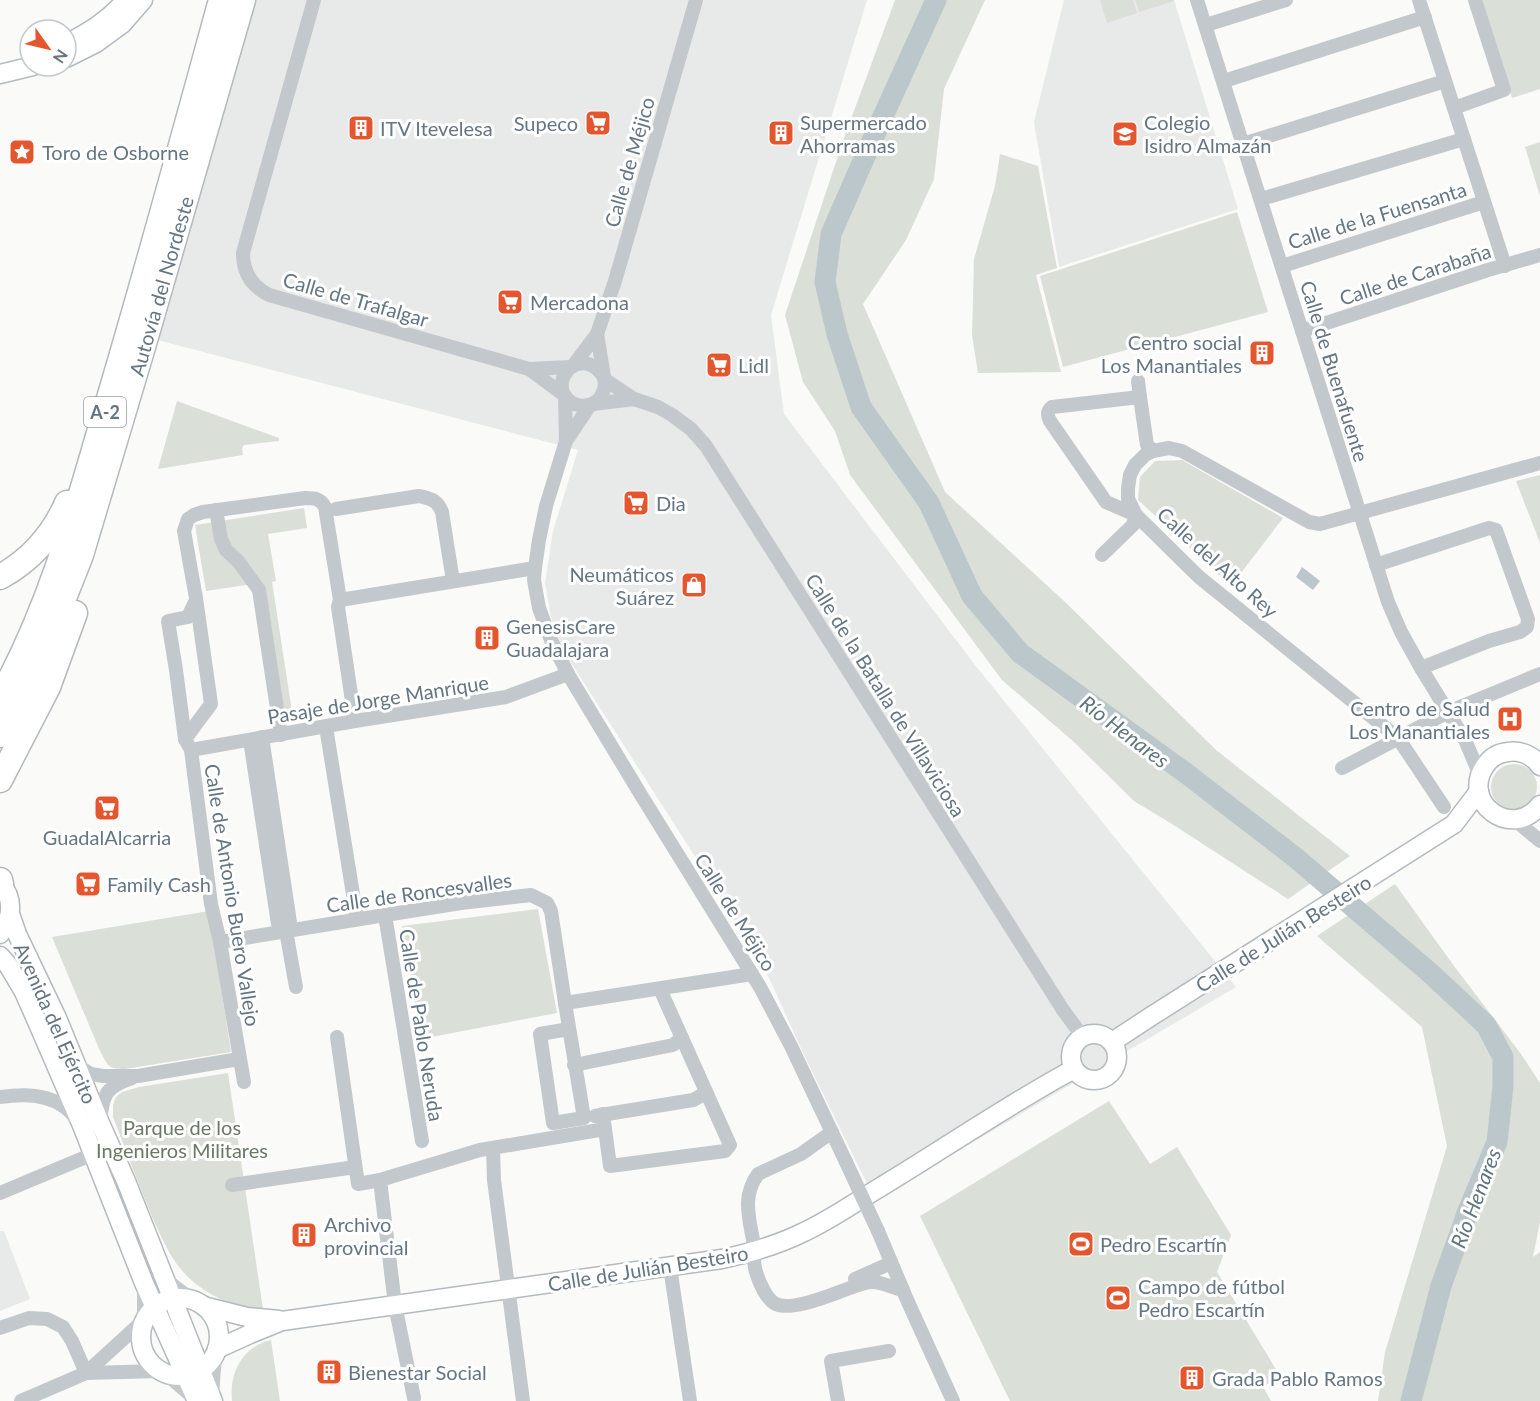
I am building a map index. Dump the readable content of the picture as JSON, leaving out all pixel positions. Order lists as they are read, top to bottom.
{
  "streets": {
    "highway": ["Autovía del Nordeste", "A-2"],
    "street": [
      "Calle de Méjico",
      "Calle de la Fuensanta",
      "Calle de Carabaña",
      "Calle de Trafalgar",
      "Calle de Buenafuente",
      "Calle del Alto Rey",
      "Calle de la Batalla de Villaviciosa",
      "Pasaje de Jorge Manrique",
      "Calle de Roncesvalles",
      "Calle de Antonio Buero Vallejo",
      "Calle de Julián Besteiro",
      "Avenida del Ejército",
      "Calle de Pablo Neruda"
    ]
  },
  "crossings": [
    ["Calle de Méjico", "Calle de Trafalgar"],
    ["Calle de Méjico", "Calle de la Batalla de Villaviciosa"],
    ["Calle de Méjico", "Pasaje de Jorge Manrique"],
    ["Calle de la Fuensanta", "Calle de Buenafuente"],
    ["Calle de Carabaña", "Calle de Buenafuente"],
    ["Calle de Trafalgar", "Calle de la Batalla de Villaviciosa"],
    ["Calle de Buenafuente", "Calle de Julián Besteiro"],
    ["Calle de la Batalla de Villaviciosa", "Calle de Julián Besteiro"],
    ["Pasaje de Jorge Manrique", "Calle de Antonio Buero Vallejo"],
    ["Calle de Roncesvalles", "Calle de Antonio Buero Vallejo"],
    ["Calle de Roncesvalles", "Calle de Pablo Neruda"]
  ],
  "water": ["Río Henares"],
  "parks": ["Parque de los Ingenieros Militares"],
  "places": {
    "supermarket": [
      "Supeco",
      "Mercadona",
      "Lidl",
      "Dia",
      "GuadalAlcarria",
      "Family Cash"
    ],
    "building": [
      "ITV Itevelesa",
      "Supermercado Ahorramas",
      "Centro social Los Manantiales",
      "GenesisCare Guadalajara",
      "Archivo provincial",
      "Bienestar Social",
      "Grada Pablo Ramos"
    ],
    "school or university": ["Colegio Isidro Almazán"],
    "place": ["Toro de Osborne"],
    "shop": ["Neumáticos Suárez"],
    "hospital": ["Centro de Salud Los Manantiales"],
    "sports": ["Pedro Escartín", "Campo de fútbol Pedro Escartín"]
  },
  "north": "bottom right"
}
